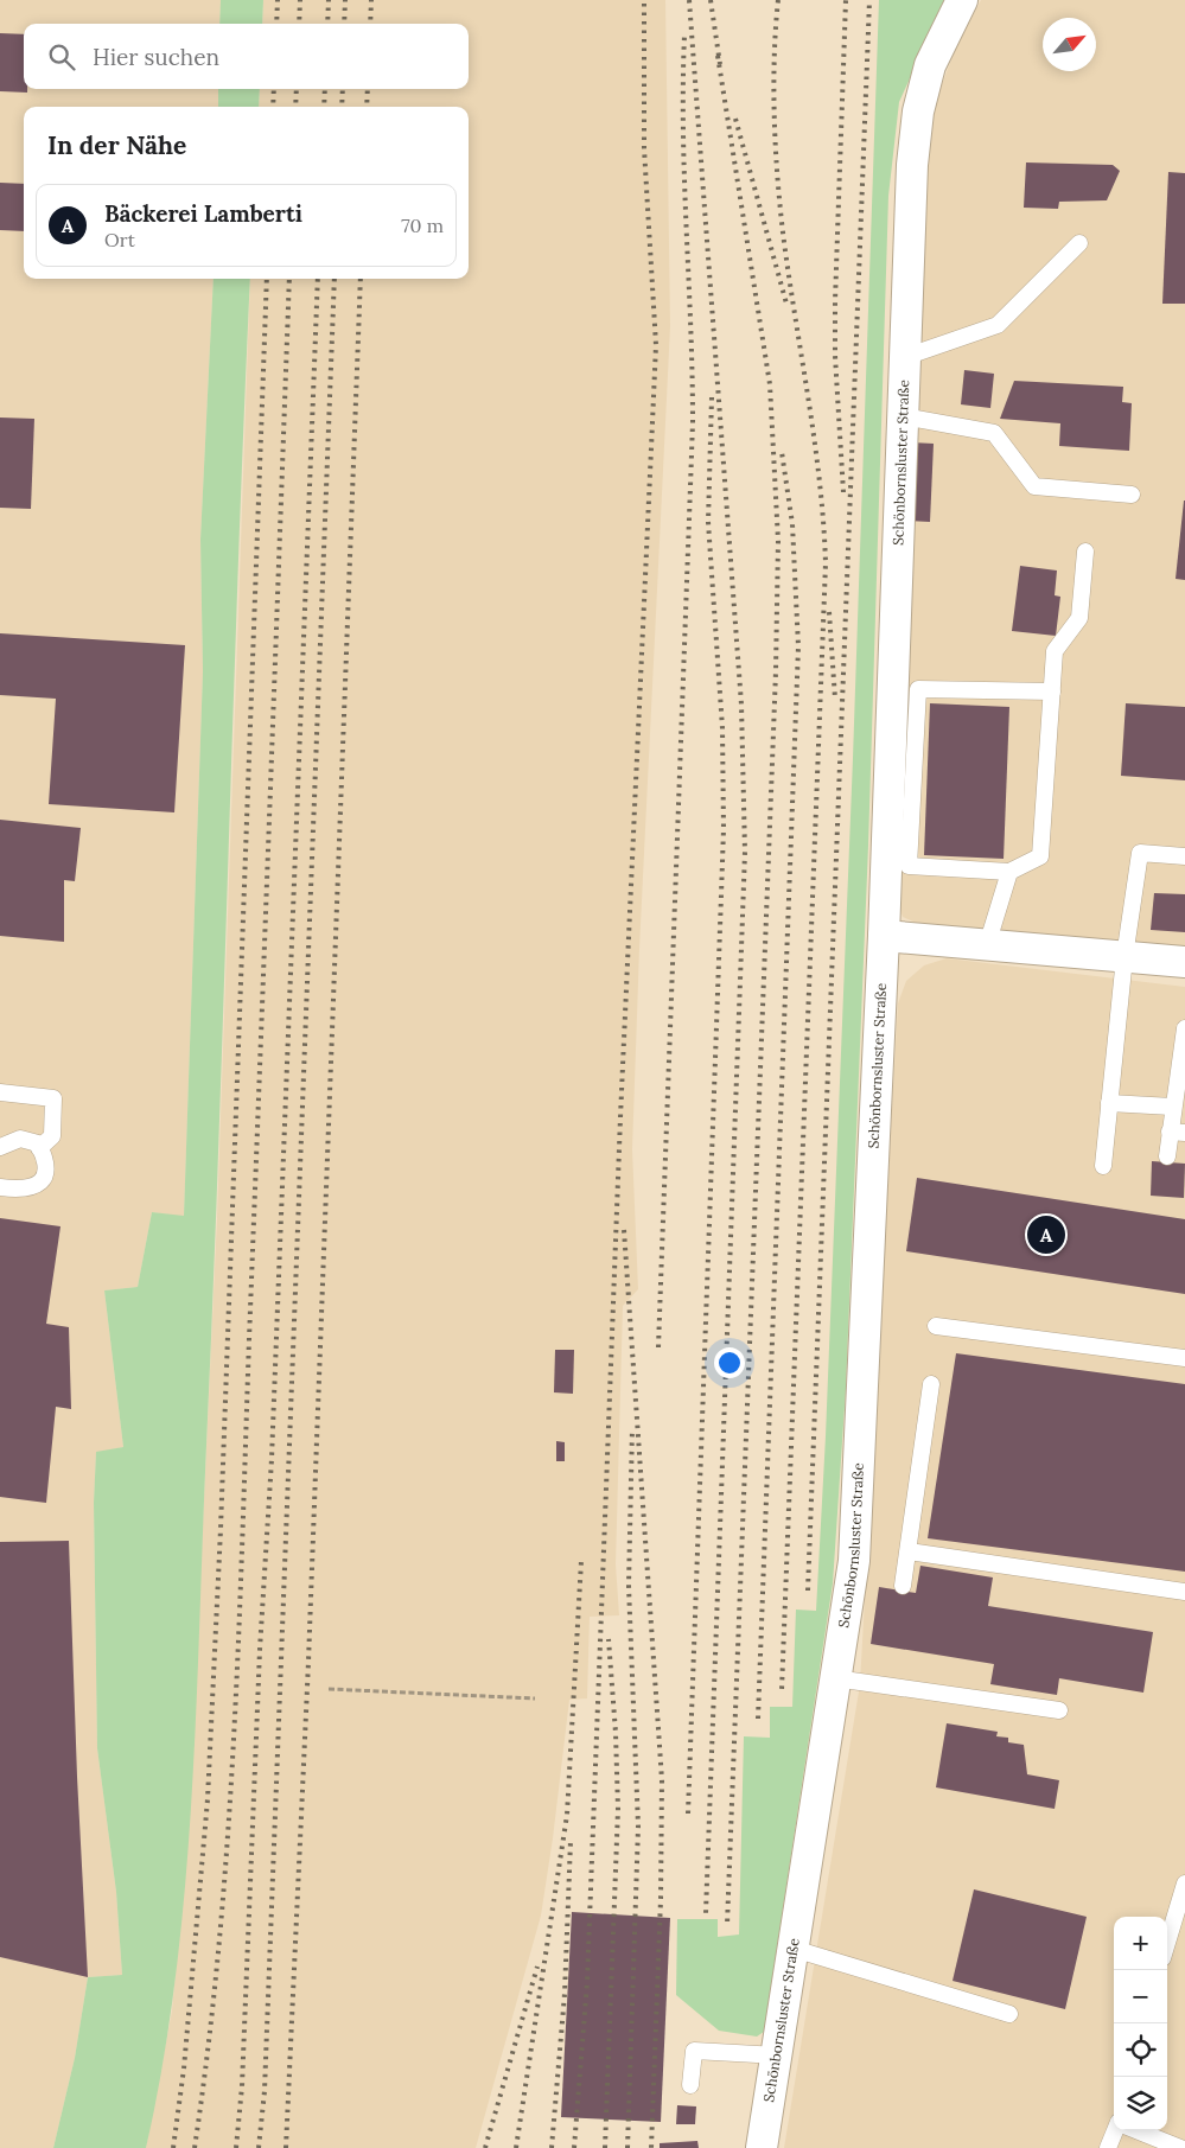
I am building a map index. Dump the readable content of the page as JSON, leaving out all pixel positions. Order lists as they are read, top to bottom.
{
  "streets": {
    "street": ["Schönbornsluster Straße"]
  },
  "north": "top right",
  "page": {
    "search": "Hier suchen",
    "heading": "In der Nähe",
    "list": [
      {
        "mark": "A",
        "name": "Bäckerei Lamberti",
        "note": "Ort",
        "value": "70 m"
      }
    ],
    "pins": "A",
    "map_buttons": ["+", "−"]
  }
}
